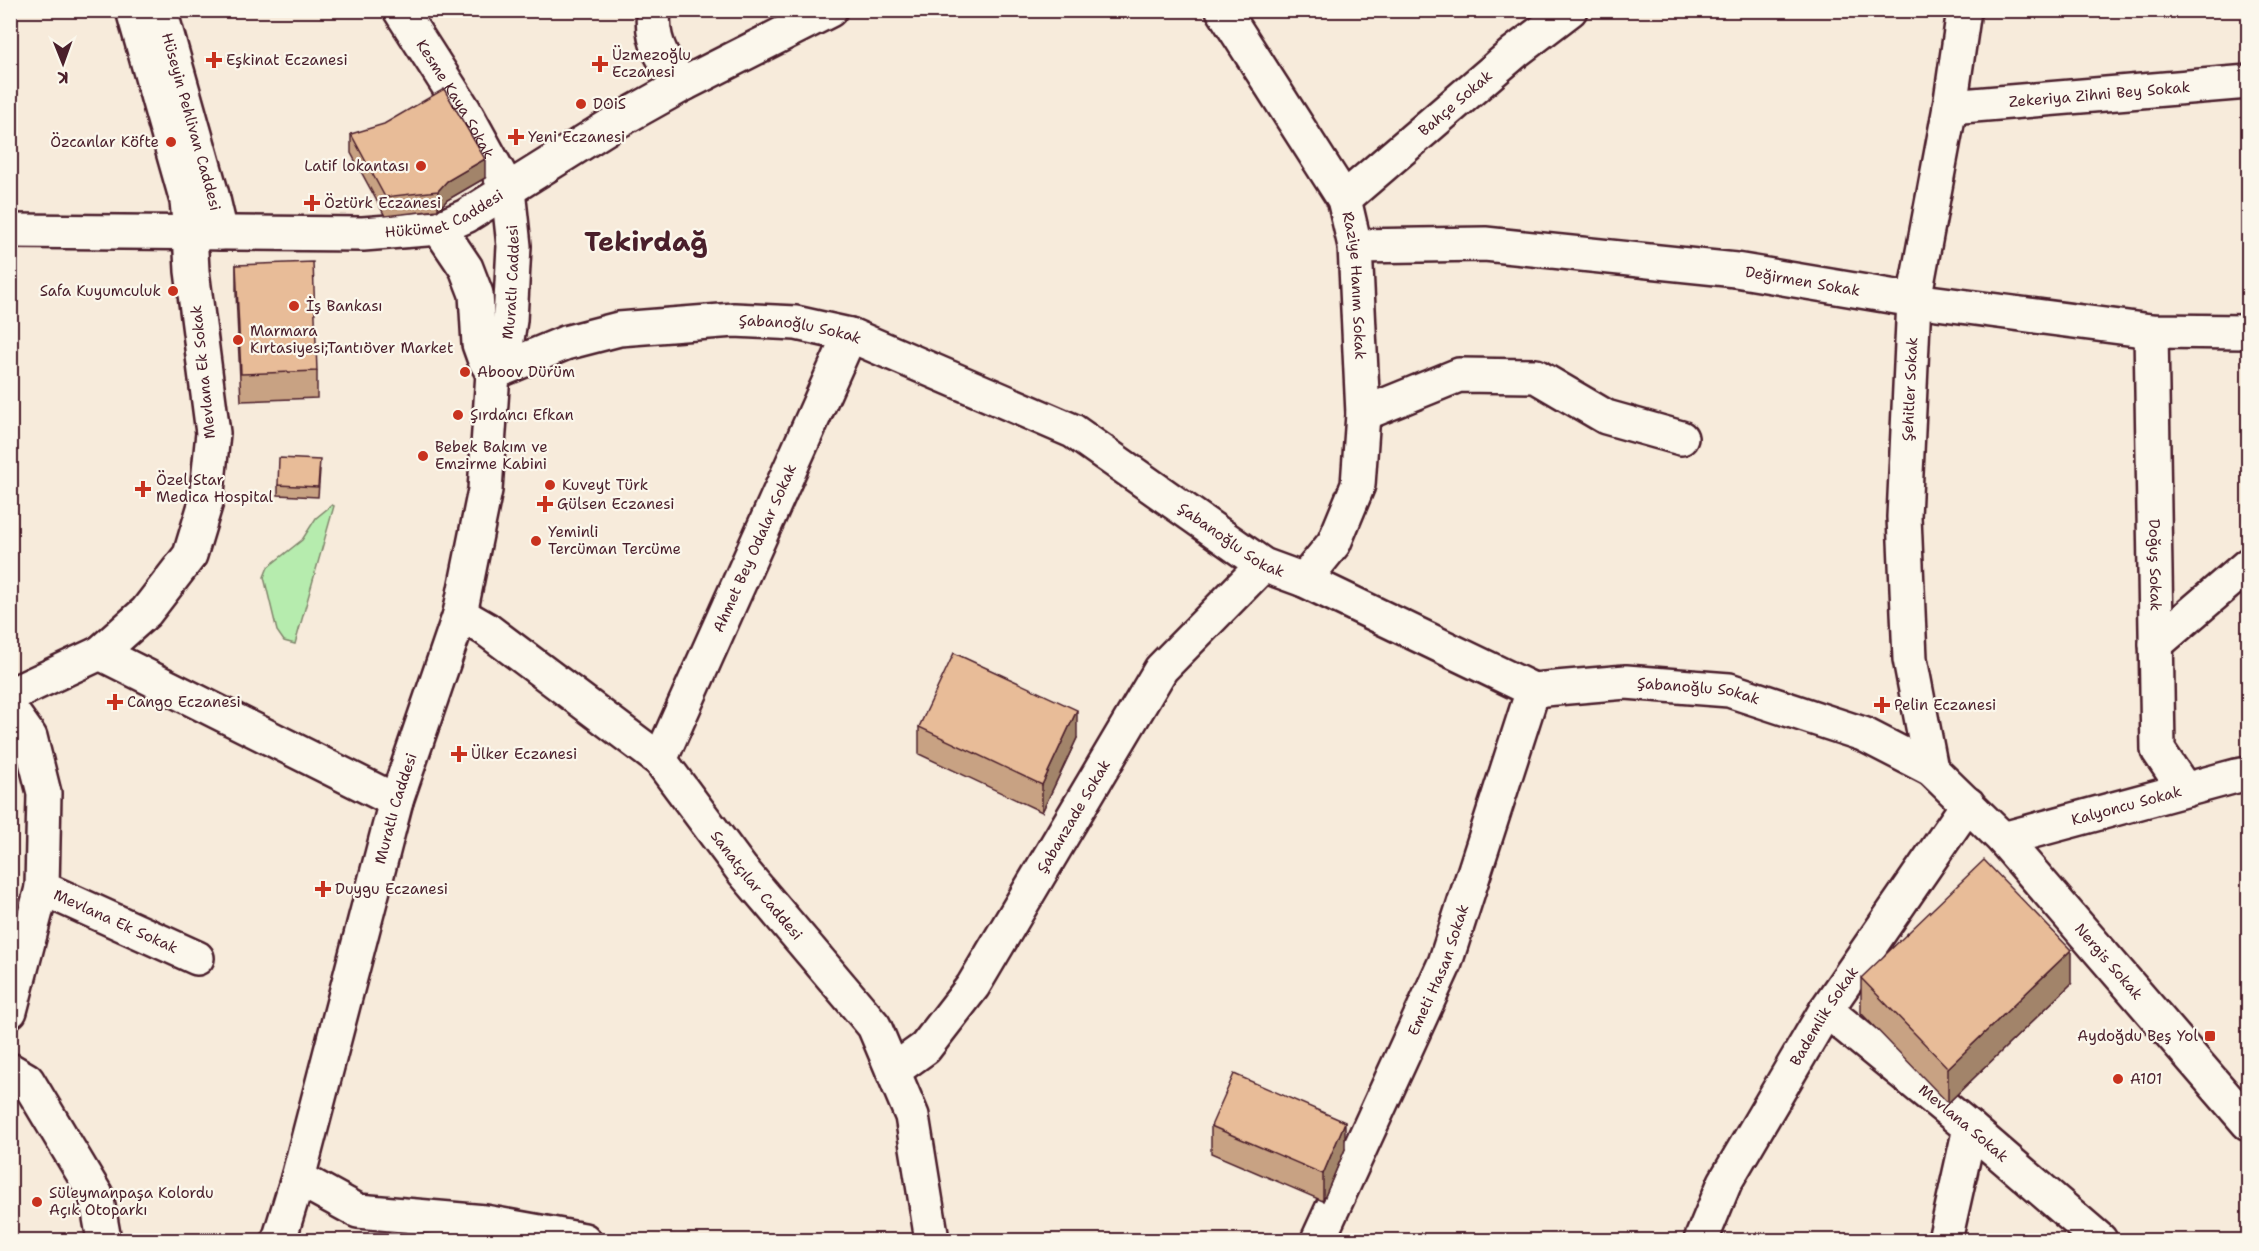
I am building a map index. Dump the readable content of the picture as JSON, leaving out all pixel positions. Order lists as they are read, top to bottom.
{
  "streets": {
    "street": [
      "Zekeriya Zihni Bey Sokak",
      "Kesme Kaya Sokak",
      "Bahçe Sokak",
      "Hüseyin Pehlivan Caddesi",
      "Hükümet Caddesi",
      "Değirmen Sokak",
      "Muratlı Caddesi",
      "Raziye Hanım Sokak",
      "Şabanoğlu Sokak",
      "Mevlana Ek Sokak",
      "Şehitler Sokak",
      "Ahmet Bey Odalar Sokak",
      "Doğuş Sokak",
      "Kalyoncu Sokak",
      "Şabanzade Sokak",
      "Sanatçılar Caddesi",
      "Nergis Sokak",
      "Emeti Hasan Sokak",
      "Bademlik Sokak",
      "Mevlana Sokak"
    ]
  },
  "crossings": [
    ["Zekeriya Zihni Bey Sokak", "Şehitler Sokak"],
    ["Kesme Kaya Sokak", "Hükümet Caddesi"],
    ["Kesme Kaya Sokak", "Muratlı Caddesi"],
    ["Bahçe Sokak", "Raziye Hanım Sokak"],
    ["Hüseyin Pehlivan Caddesi", "Hükümet Caddesi"],
    ["Hüseyin Pehlivan Caddesi", "Mevlana Ek Sokak"],
    ["Hükümet Caddesi", "Muratlı Caddesi"],
    ["Hükümet Caddesi", "Mevlana Ek Sokak"],
    ["Değirmen Sokak", "Raziye Hanım Sokak"],
    ["Değirmen Sokak", "Şehitler Sokak"],
    ["Değirmen Sokak", "Doğuş Sokak"],
    ["Muratlı Caddesi", "Şabanoğlu Sokak"],
    ["Muratlı Caddesi", "Sanatçılar Caddesi"],
    ["Raziye Hanım Sokak", "Şabanoğlu Sokak"],
    ["Şabanoğlu Sokak", "Şehitler Sokak"],
    ["Şabanoğlu Sokak", "Ahmet Bey Odalar Sokak"],
    ["Şabanoğlu Sokak", "Şabanzade Sokak"],
    ["Şabanoğlu Sokak", "Nergis Sokak"],
    ["Şabanoğlu Sokak", "Emeti Hasan Sokak"],
    ["Şabanoğlu Sokak", "Bademlik Sokak"],
    ["Ahmet Bey Odalar Sokak", "Sanatçılar Caddesi"],
    ["Doğuş Sokak", "Kalyoncu Sokak"],
    ["Kalyoncu Sokak", "Nergis Sokak"],
    ["Şabanzade Sokak", "Sanatçılar Caddesi"],
    ["Nergis Sokak", "Bademlik Sokak"],
    ["Bademlik Sokak", "Mevlana Sokak"]
  ],
  "districts": ["Tekirdağ"],
  "places": {
    "health": [
      "Eşkinat Eczanesi",
      "Üzmezoğlu Eczanesi",
      "Yeni Eczanesi",
      "Öztürk Eczanesi",
      "Özel Star Medica Hospital",
      "Gülsen Eczanesi",
      "Cango Eczanesi",
      "Pelin Eczanesi",
      "Ülker Eczanesi",
      "Duygu Eczanesi"
    ],
    "other": [
      "DOiS",
      "Özcanlar Köfte",
      "Latif lokantası",
      "Safa Kuyumculuk",
      "İş Bankası",
      "Marmara Kırtasiyesi;Tantıöver Market",
      "Aboov Dürüm",
      "Şırdancı Efkan",
      "Bebek Bakım ve Emzirme Kabini",
      "Kuveyt Türk",
      "Yeminli Tercüman Tercüme",
      "A101",
      "Süleymanpaşa Kolordu Açık Otoparkı"
    ],
    "transit": ["Aydoğdu Beş Yol"]
  },
  "north": "bottom"
}
